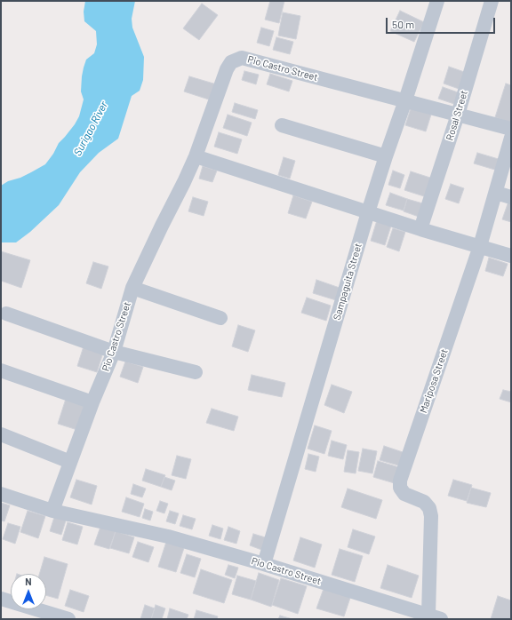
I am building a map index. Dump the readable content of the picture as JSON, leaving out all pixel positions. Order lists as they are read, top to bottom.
{
  "streets": {
    "street": [
      "Pio Castro Street",
      "Rosal Street",
      "Sampaguita Street",
      "Mariposa Street"
    ]
  },
  "crossings": [
    ["Pio Castro Street", "Rosal Street"],
    ["Pio Castro Street", "Sampaguita Street"],
    ["Pio Castro Street", "Mariposa Street"]
  ],
  "water": ["Surigao River"],
  "scale_bar": "50 m",
  "north": "top"
}
